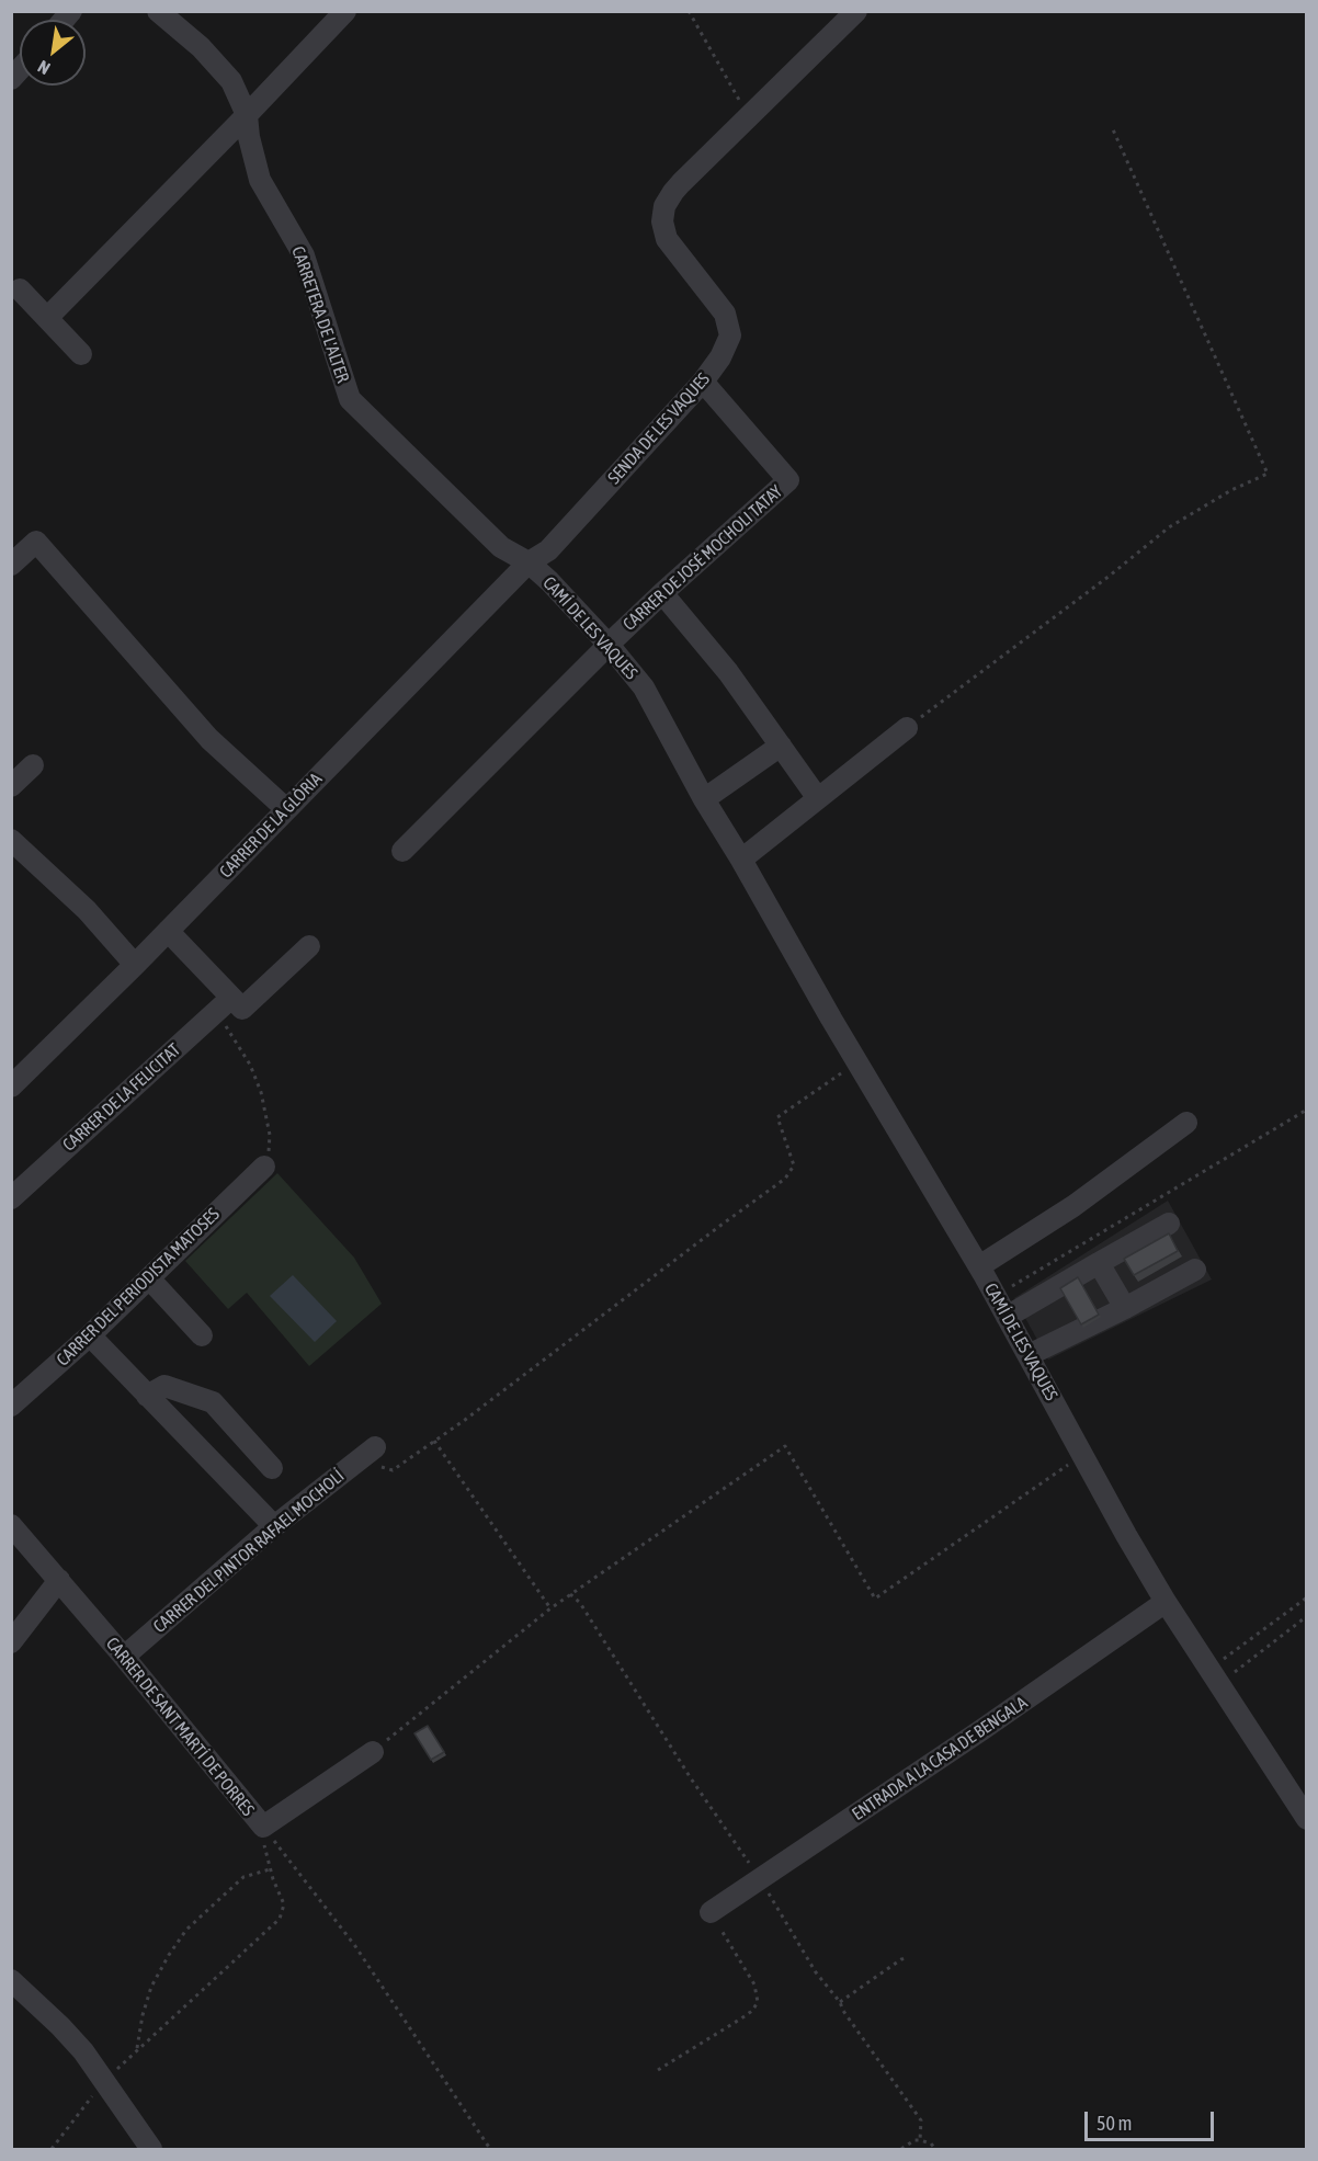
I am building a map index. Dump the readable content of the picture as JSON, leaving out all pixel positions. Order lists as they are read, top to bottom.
{
  "streets": {
    "street": [
      "CARRETERA DE L'ALTER",
      "SENDA DE LES VAQUES",
      "CARRER DE JOSÉ MOCHOLI TATAY",
      "CAMÍ DE LES VAQUES",
      "CARRER DE LA GLÒRIA",
      "CARRER DE LA FELICITAT",
      "CARRER DEL PERIODISTA MATOSES",
      "CARRER DEL PINTOR RAFAEL MOCHOLÍ",
      "CARRER DE SANT MARTÍ DE PORRES",
      "ENTRADA A LA CASA DE BENGALA"
    ]
  },
  "crossings": [
    ["CARRETERA DE L'ALTER", "SENDA DE LES VAQUES"],
    ["CARRETERA DE L'ALTER", "CAMÍ DE LES VAQUES"],
    ["CARRETERA DE L'ALTER", "CARRER DE LA GLÒRIA"],
    ["SENDA DE LES VAQUES", "CARRER DE JOSÉ MOCHOLI TATAY"],
    ["SENDA DE LES VAQUES", "CAMÍ DE LES VAQUES"],
    ["SENDA DE LES VAQUES", "CARRER DE LA GLÒRIA"],
    ["CARRER DE JOSÉ MOCHOLI TATAY", "CAMÍ DE LES VAQUES"],
    ["CAMÍ DE LES VAQUES", "CARRER DE LA GLÒRIA"],
    ["CAMÍ DE LES VAQUES", "ENTRADA A LA CASA DE BENGALA"],
    ["CARRER DEL PINTOR RAFAEL MOCHOLÍ", "CARRER DE SANT MARTÍ DE PORRES"]
  ],
  "scale_bar": "50 m",
  "north": "bottom left"
}
